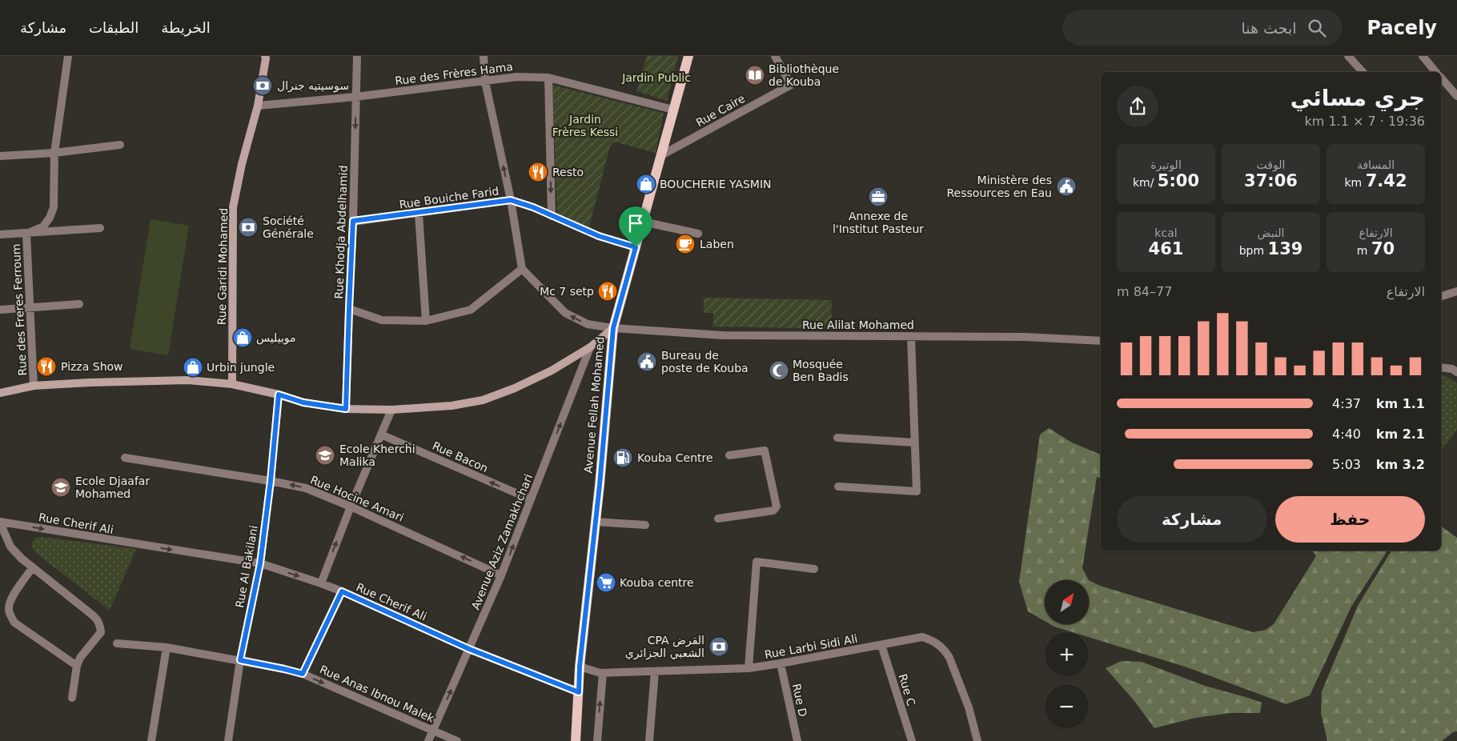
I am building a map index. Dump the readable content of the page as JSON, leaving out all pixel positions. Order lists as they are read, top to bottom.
{
  "streets": {
    "main road": ["Rue Garidi Mohamed", "Avenue Fellah Mohamed"],
    "street": [
      "Rue des Frères Hama",
      "Rue Caire",
      "Rue Bouiche Farid",
      "Rue Khodja Abdelhamid",
      "Rue des Freres Ferroum",
      "Rue Alilat Mohamed",
      "Rue Bacon",
      "Rue Hocine Amari",
      "Rue Cherif Ali",
      "Avenue Aziz Zamakhchari",
      "Rue Al Bakilani",
      "Rue Larbi Sidi Ali",
      "Rue C",
      "Rue Anas Ibnou Malek",
      "Rue D"
    ]
  },
  "crossings": [
    ["Rue des Frères Hama", "Rue Khodja Abdelhamid"],
    ["Rue des Frères Hama", "Rue Garidi Mohamed"],
    ["Rue des Frères Hama", "Avenue Fellah Mohamed"],
    ["Rue Caire", "Avenue Fellah Mohamed"],
    ["Rue Bouiche Farid", "Rue Khodja Abdelhamid"],
    ["Rue Bouiche Farid", "Avenue Fellah Mohamed"],
    ["Rue Alilat Mohamed", "Avenue Fellah Mohamed"],
    ["Avenue Fellah Mohamed", "Rue Cherif Ali"],
    ["Avenue Fellah Mohamed", "Rue Larbi Sidi Ali"],
    ["Rue Bacon", "Avenue Aziz Zamakhchari"],
    ["Rue Hocine Amari", "Avenue Aziz Zamakhchari"],
    ["Rue Hocine Amari", "Rue Al Bakilani"],
    ["Rue Cherif Ali", "Avenue Aziz Zamakhchari"],
    ["Rue Cherif Ali", "Rue Al Bakilani"],
    ["Avenue Aziz Zamakhchari", "Rue Anas Ibnou Malek"],
    ["Rue Al Bakilani", "Rue Anas Ibnou Malek"],
    ["Rue Larbi Sidi Ali", "Rue C"],
    ["Rue Larbi Sidi Ali", "Rue D"]
  ],
  "one_way": [
    "Rue Bacon",
    "Rue Hocine Amari",
    "Rue Cherif Ali",
    "Avenue Aziz Zamakhchari",
    "Rue Anas Ibnou Malek"
  ],
  "parks": ["Jardin Public", "Jardin Frères Kessi"],
  "places": {
    "library": ["Bibliothèque de Kouba"],
    "bank": ["سوسيتيه جنرال", "Société Générale", "CPA القرض الشعبي الجزائري"],
    "restaurant": ["Resto", "Mc 7 setp", "Pizza Show"],
    "shop": ["BOUCHERIE YASMIN", "موبيليس", "Urbin jungle"],
    "public building": ["Ministère des Ressources en Eau", "Bureau de poste de Kouba"],
    "office": ["Annexe de l'Institut Pasteur"],
    "cafe": ["Laben"],
    "mosque": ["Mosquée Ben Badis"],
    "school or university": ["Ecole Kherchi Malika", "Ecole Djaafar Mohamed"],
    "fuel station": ["Kouba Centre"],
    "supermarket": ["Kouba centre"]
  },
  "north": "top right",
  "page": {
    "header": "Pacely",
    "search": "ابحث هنا",
    "nav": ["الخريطة", "الطبقات", "مشاركة"],
    "heading": ["جري مسائي", "19:36 · 7 × 1.1 km"],
    "stats": [
      ["المسافة", "7.42 km"],
      ["الوقت", "37:06"],
      ["الوتيرة", "5:00 /km"],
      ["الارتفاع", "70 m"],
      ["النبض", "139 bpm"],
      ["kcal", "461"]
    ],
    "chart": ["الارتفاع", "77–84 m"],
    "list": [
      {
        "name": "1.1 km",
        "note": "4:37"
      },
      {
        "name": "2.1 km",
        "note": "4:40"
      },
      {
        "name": "3.2 km",
        "note": "5:03"
      }
    ],
    "buttons": ["حفظ", "مشاركة"],
    "map_buttons": ["+", "−"]
  }
}
